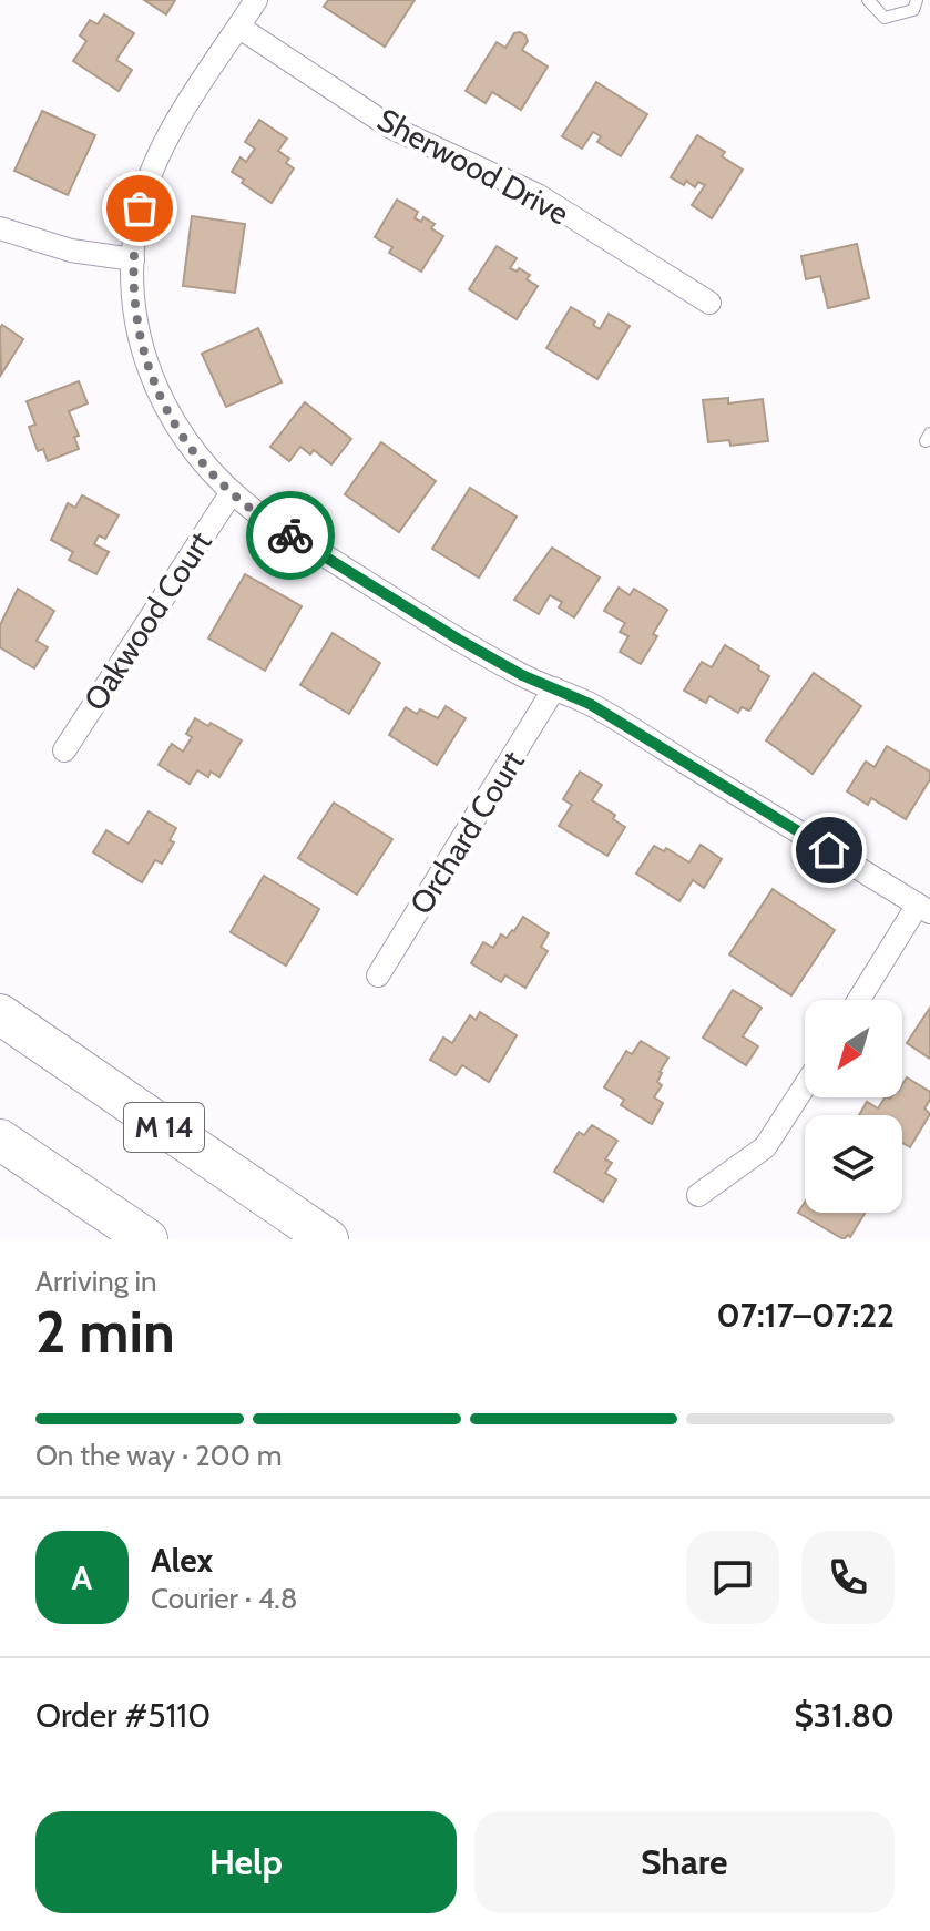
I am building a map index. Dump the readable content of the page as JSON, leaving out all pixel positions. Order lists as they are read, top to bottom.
{
  "streets": {
    "highway": ["M 14"],
    "street": ["Sherwood Drive", "Oakwood Court", "Orchard Court"]
  },
  "north": "bottom left",
  "page": {
    "heading": ["2 min", "Arriving in", "07:17–07:22"],
    "panel": [
      "Alex",
      "Courier · 4.8",
      "Order #5110",
      "$31.80"
    ],
    "bar": "On the way · 200 m",
    "round": "A",
    "buttons": ["Help", "Share"]
  }
}
